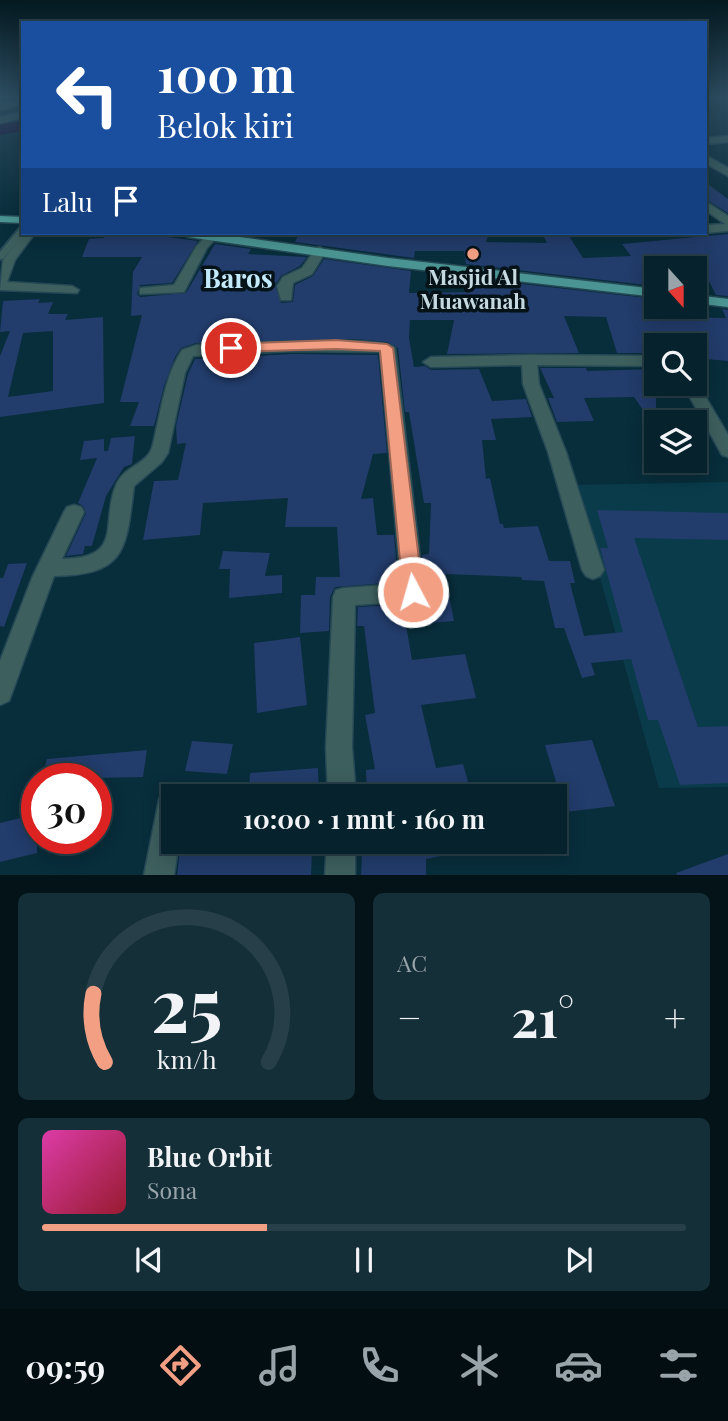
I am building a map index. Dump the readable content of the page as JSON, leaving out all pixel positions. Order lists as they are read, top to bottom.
{
  "districts": ["Baros"],
  "places": ["Masjid Al Muawanah"],
  "north": "bottom",
  "page": {
    "turn": ["100 m", "Belok kiri"],
    "then": "Lalu",
    "limit": "30",
    "trip": "10:00 · 1 mnt · 160 m",
    "tile": "AC",
    "heat": ["−", "21°", "+"],
    "song": ["Blue Orbit", "Sona"],
    "tabs": "09:59",
    "gauge": ["25", "km/h"]
  }
}
